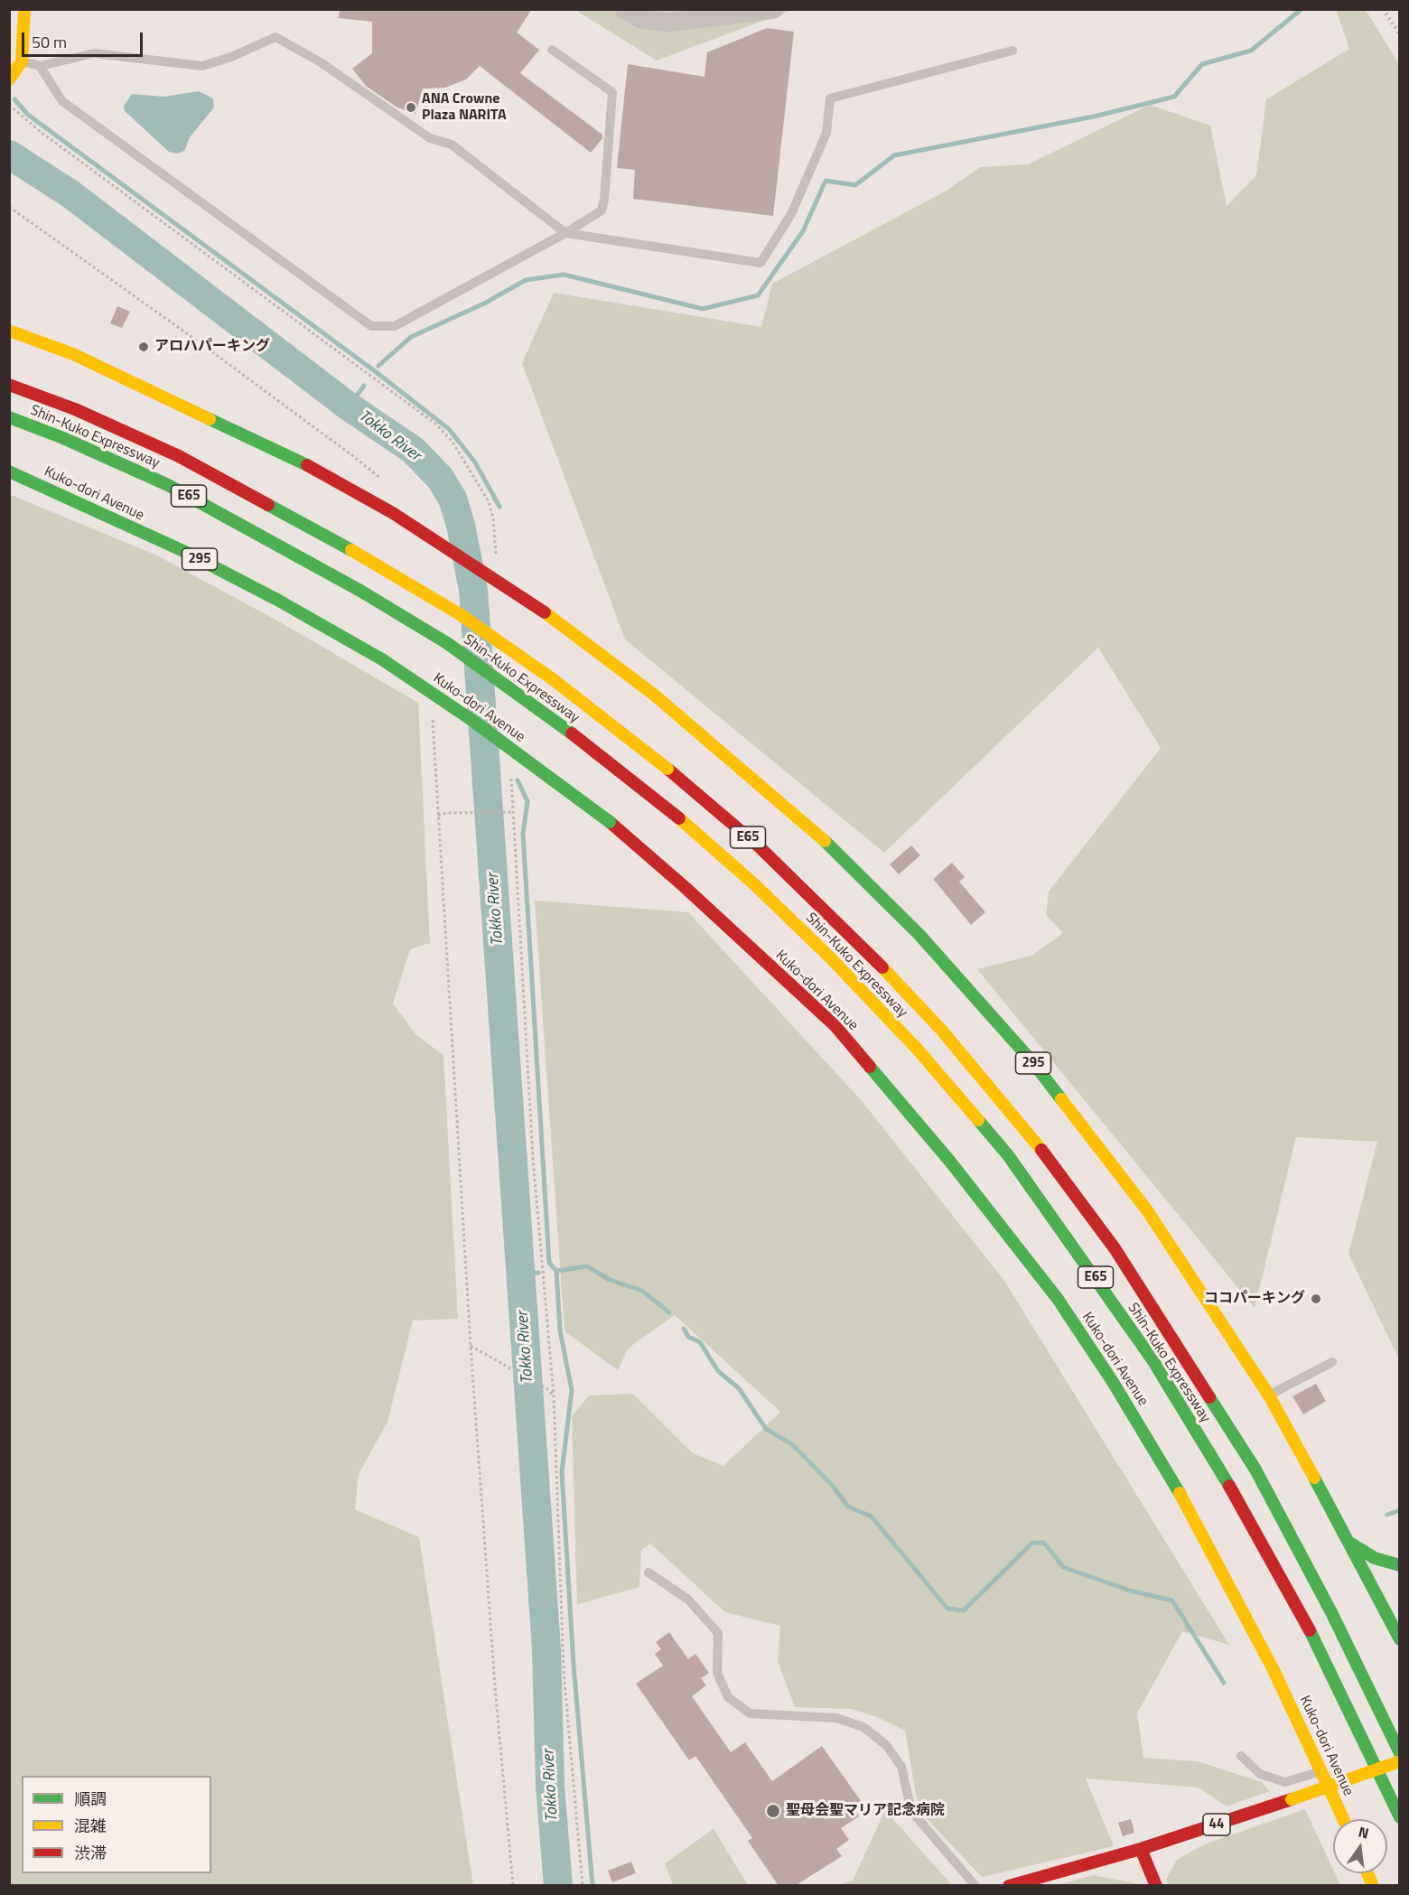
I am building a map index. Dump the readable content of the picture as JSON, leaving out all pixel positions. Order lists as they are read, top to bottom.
{
  "streets": {
    "main road": [
      "Shin-Kuko Expressway",
      "Kuko-dori Avenue",
      "E65",
      "295",
      "44"
    ]
  },
  "water": ["Tokko River"],
  "places": [
    "ANA Crowne Plaza NARITA",
    "アロハパーキング",
    "ココパーキング",
    "聖母会聖マリア記念病院"
  ],
  "legend": ["順調", "混雑", "渋滞"],
  "scale_bar": "50 m",
  "north": "top"
}
